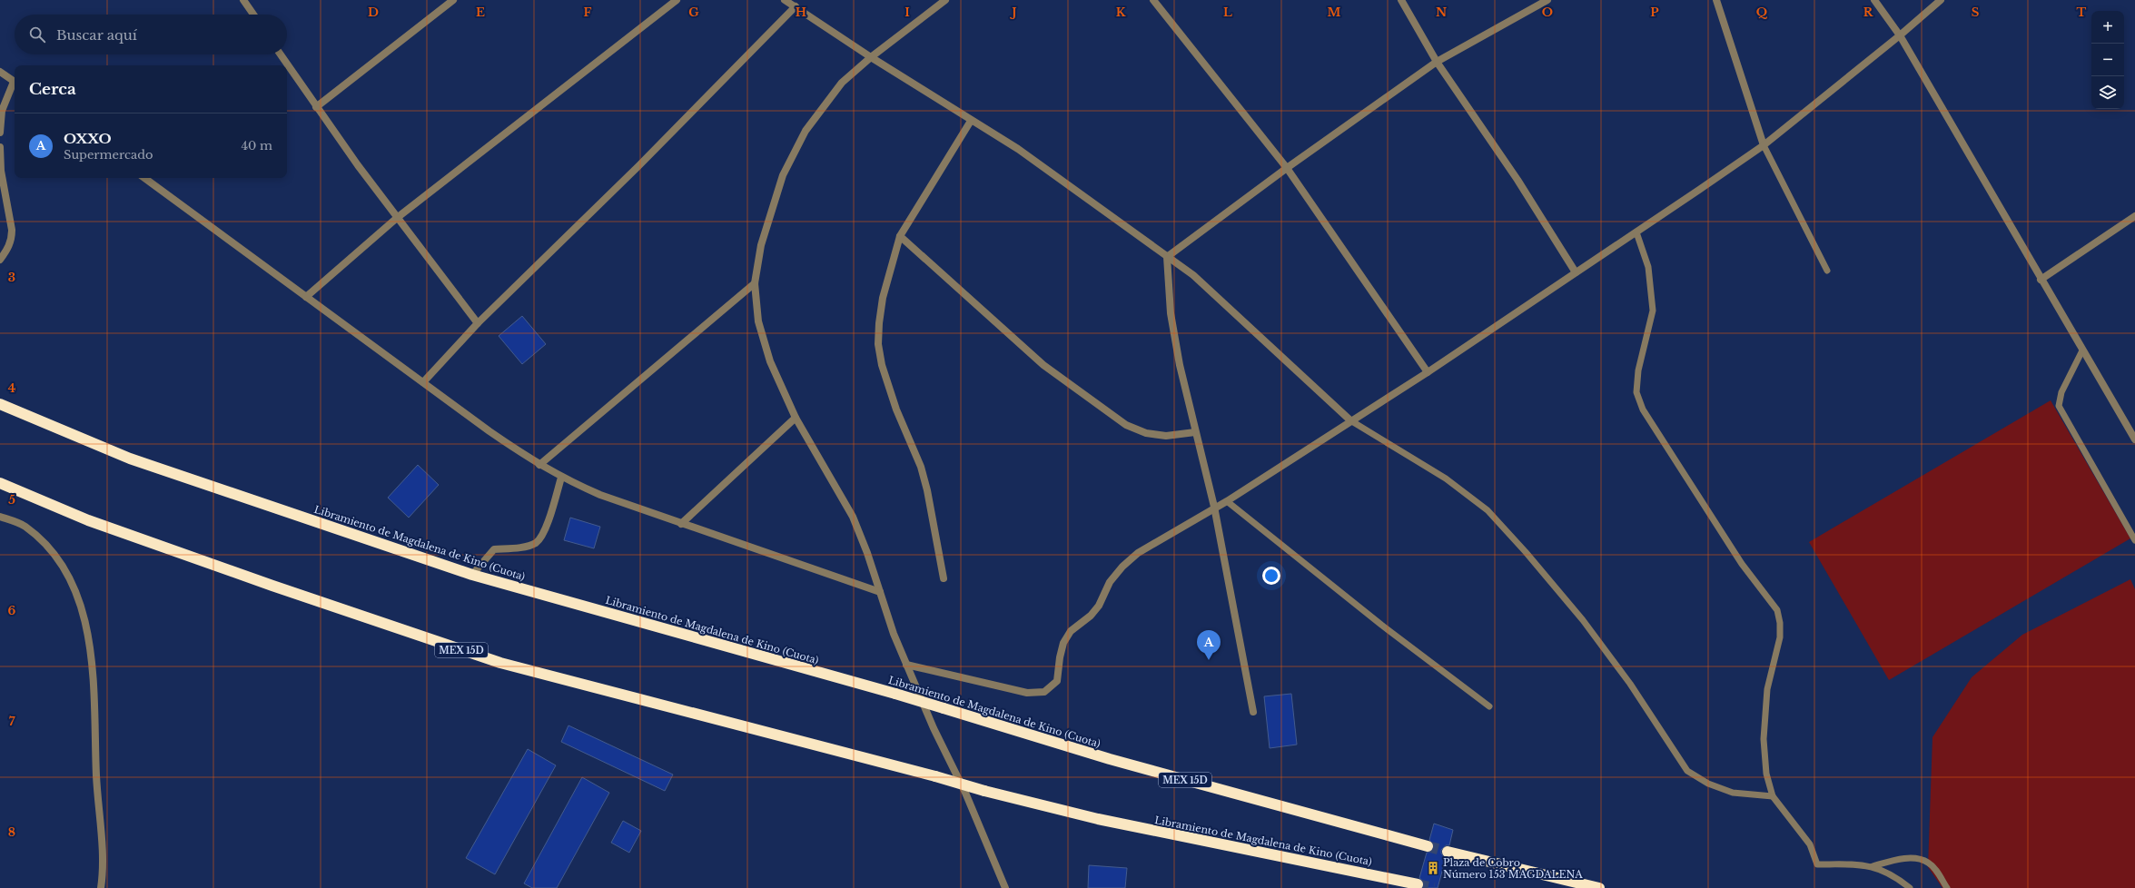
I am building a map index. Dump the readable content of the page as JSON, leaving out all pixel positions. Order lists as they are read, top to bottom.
{
  "streets": {
    "highway": ["Libramiento de Magdalena de Kino (Cuota)", "MEX 15D"]
  },
  "places": {
    "building": ["Plaza de Cobro Número 153 MAGDALENA"]
  },
  "page": {
    "map_buttons": ["+", "−"],
    "search": "Buscar aquí",
    "heading": "Cerca",
    "list": [
      {
        "mark": "A",
        "name": "OXXO",
        "note": "Supermercado",
        "value": "40 m"
      }
    ],
    "pins": "A"
  },
  "grid": {
    "columns": [
      "D",
      "E",
      "F",
      "G",
      "H",
      "I",
      "J",
      "K",
      "L",
      "M",
      "N",
      "O",
      "P",
      "Q",
      "R",
      "S",
      "T"
    ],
    "rows": [
      "3",
      "4",
      "5",
      "6",
      "7",
      "8"
    ]
  }
}
